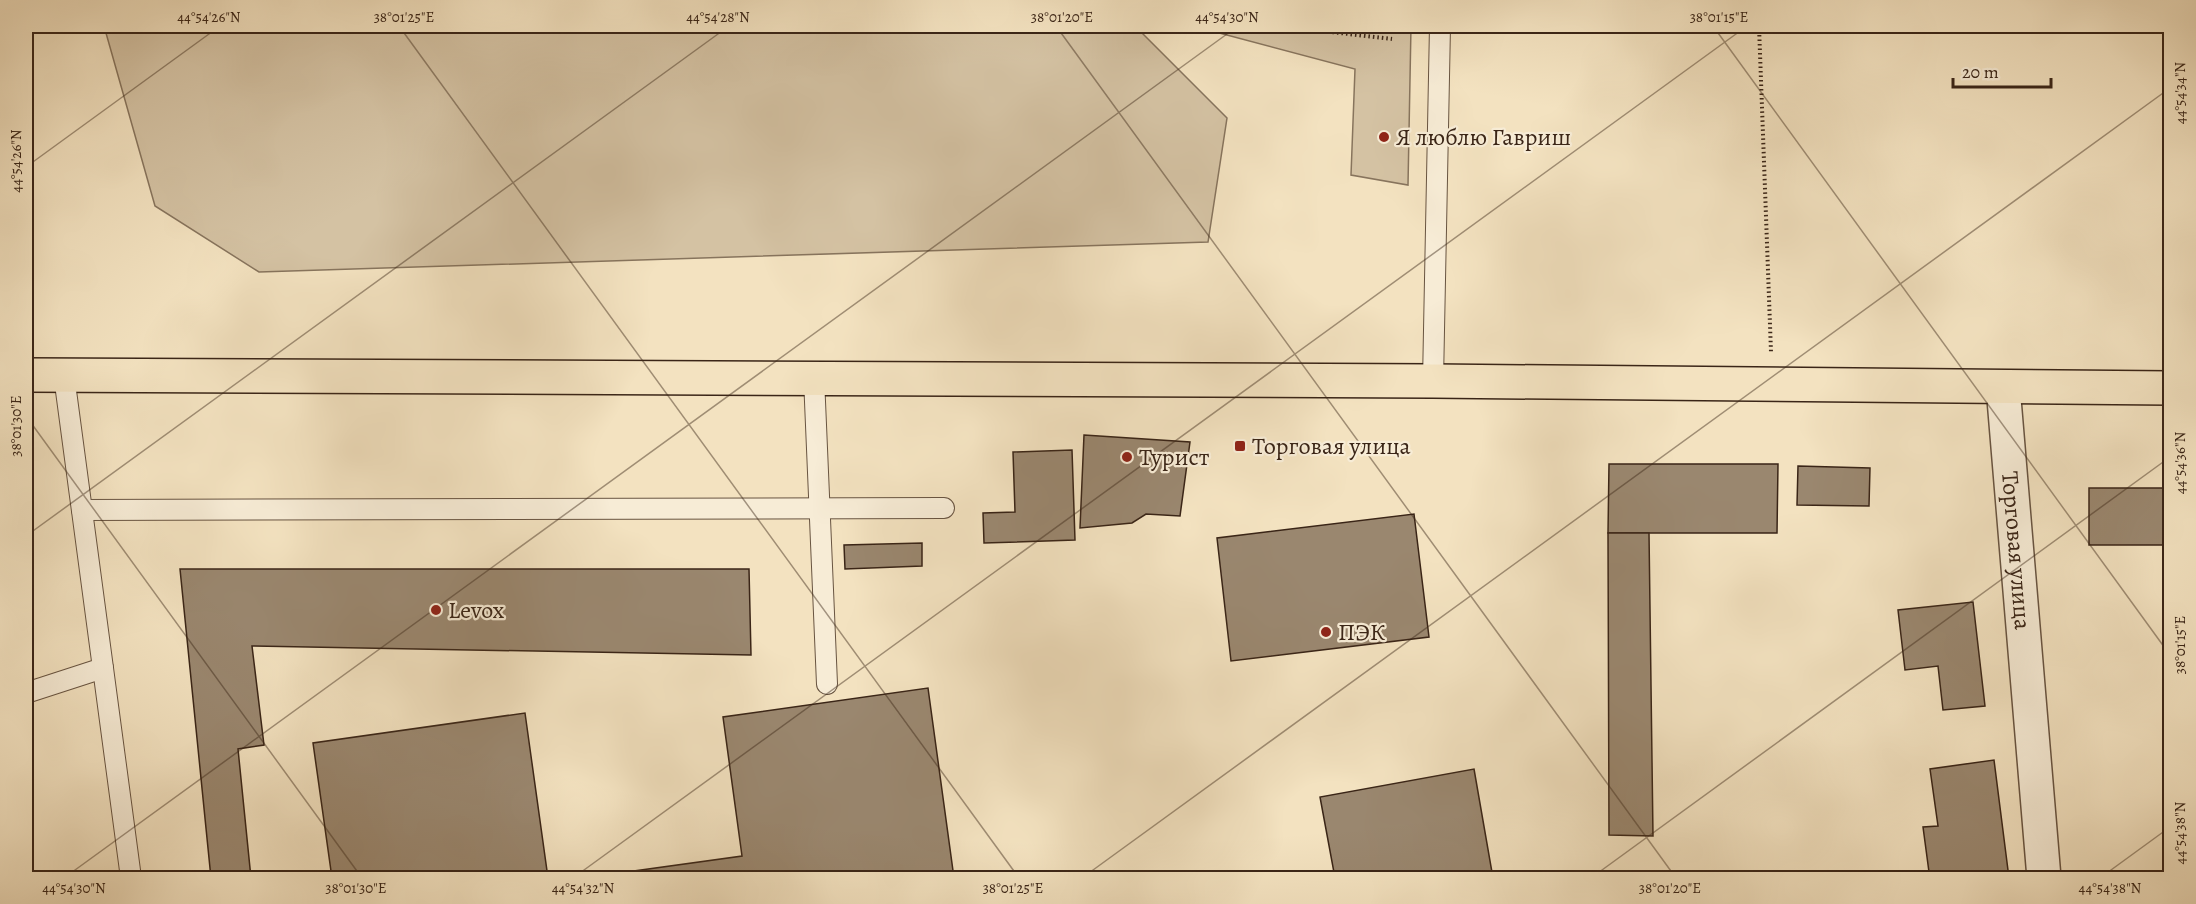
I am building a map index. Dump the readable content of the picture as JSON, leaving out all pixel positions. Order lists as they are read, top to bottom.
{
  "streets": {
    "street": ["Торговая улица"]
  },
  "places": {
    "other": [
      "Я люблю Гавриш",
      "Турист",
      "Levox",
      "ПЭК"
    ],
    "transit": ["Торговая улица"]
  },
  "scale_bar": "20 m",
  "coordinates": [
    "44°54'26\"N",
    "38°01'25\"E",
    "44°54'28\"N",
    "38°01'20\"E",
    "44°54'30\"N",
    "38°01'15\"E",
    "44°54'34\"N",
    "38°01'30\"E",
    "44°54'36\"N",
    "44°54'38\"N",
    "44°54'32\"N"
  ]
}
